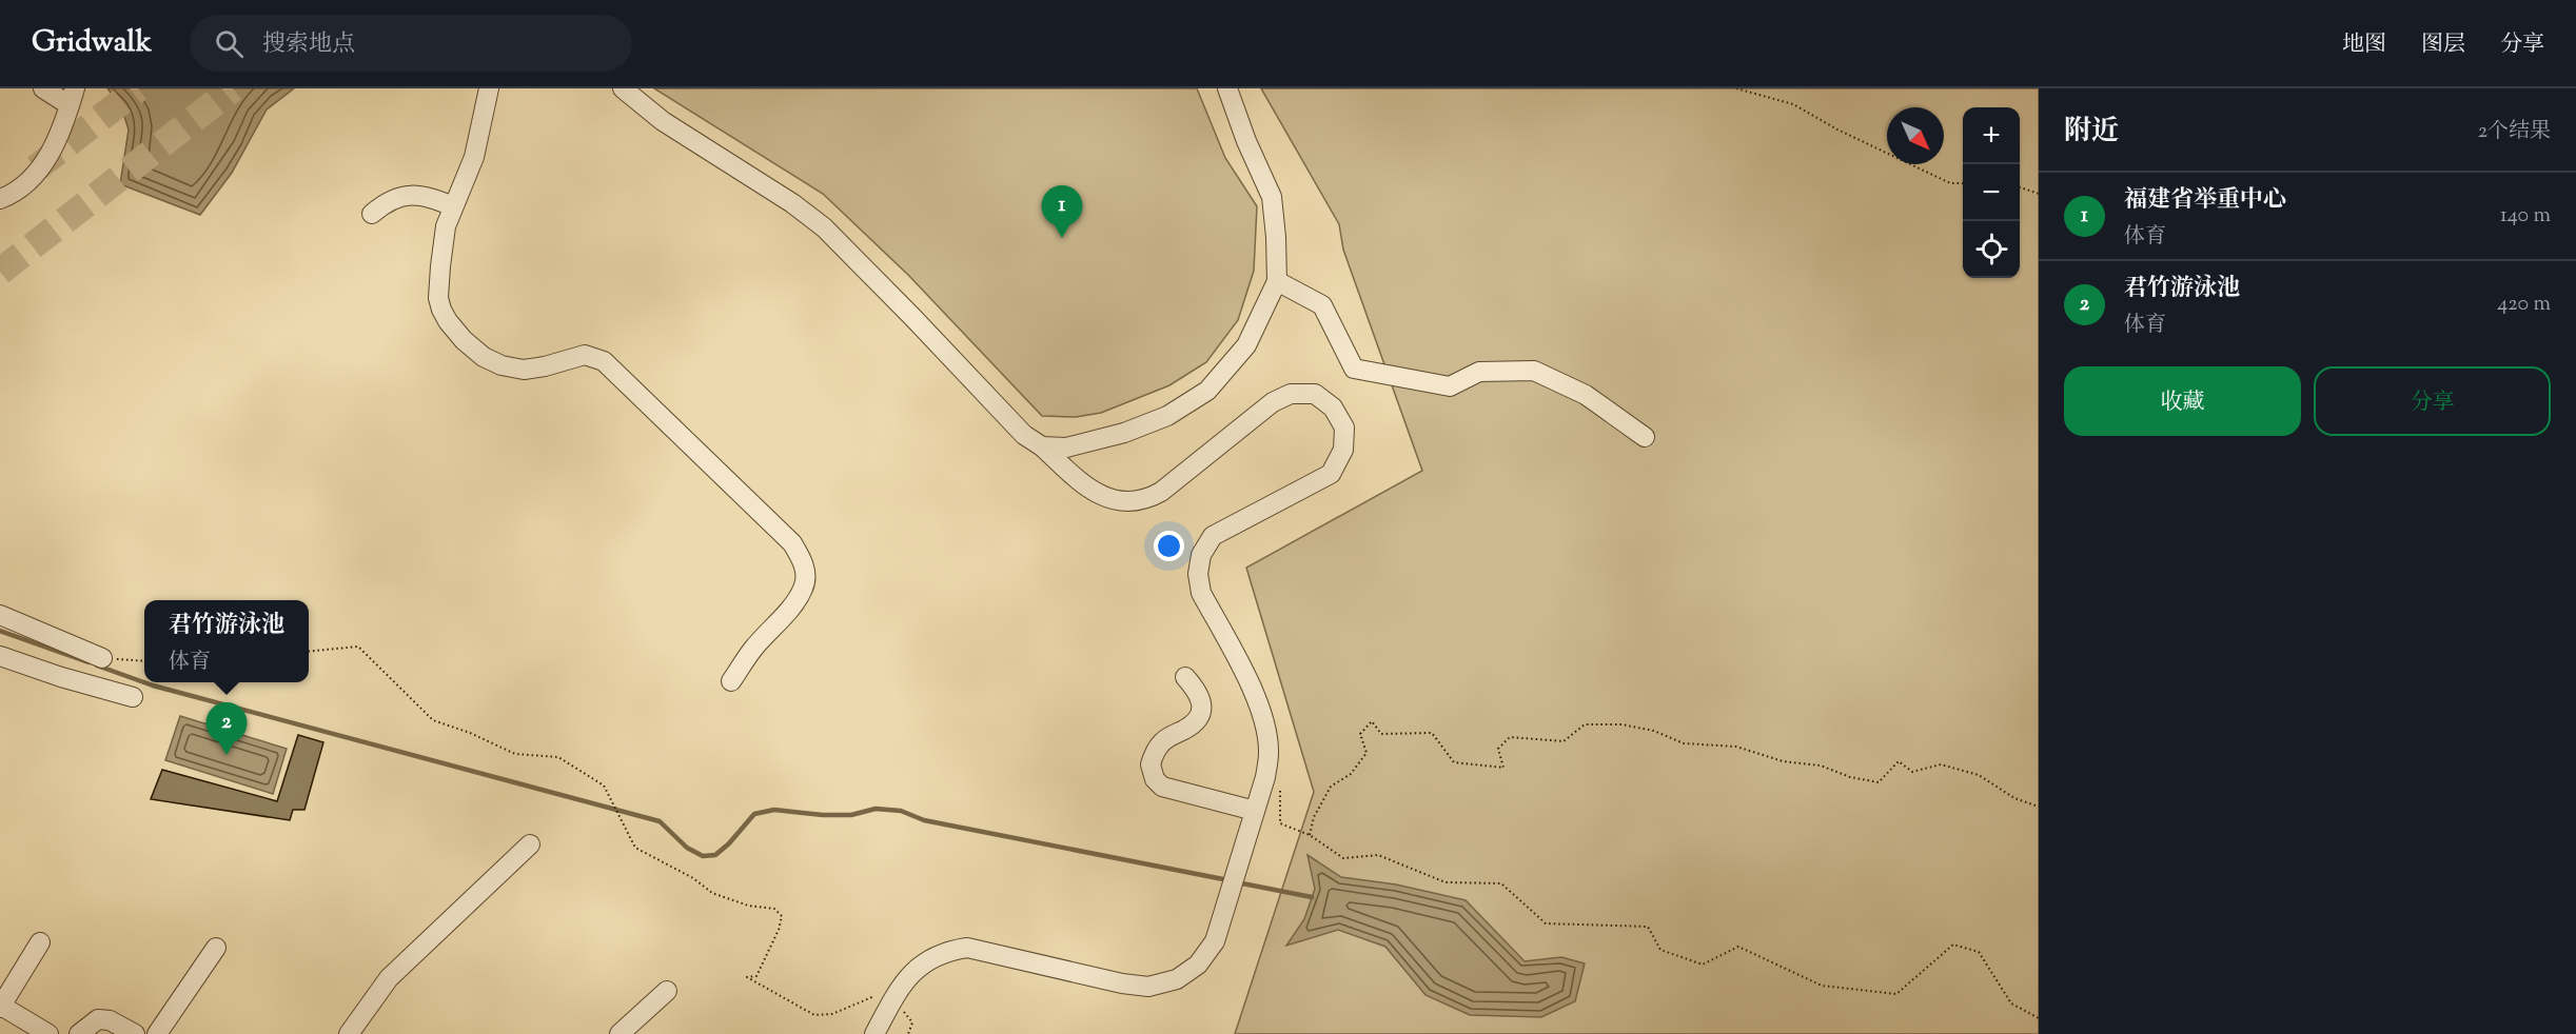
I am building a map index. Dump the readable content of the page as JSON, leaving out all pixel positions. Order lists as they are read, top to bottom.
{
  "north": "bottom right",
  "page": {
    "header": "Gridwalk",
    "search": "搜索地点",
    "nav": ["地图", "图层", "分享"],
    "heading": ["附近", "2个结果"],
    "map_buttons": ["+", "−"],
    "list": [
      {
        "mark": "1",
        "name": "福建省举重中心",
        "note": "体育",
        "value": "140 m"
      },
      {
        "mark": "2",
        "name": "君竹游泳池",
        "note": "体育",
        "value": "420 m"
      }
    ],
    "pins": ["1", "2"],
    "buttons": ["收藏", "分享"],
    "popup": ["君竹游泳池", "体育"]
  }
}
